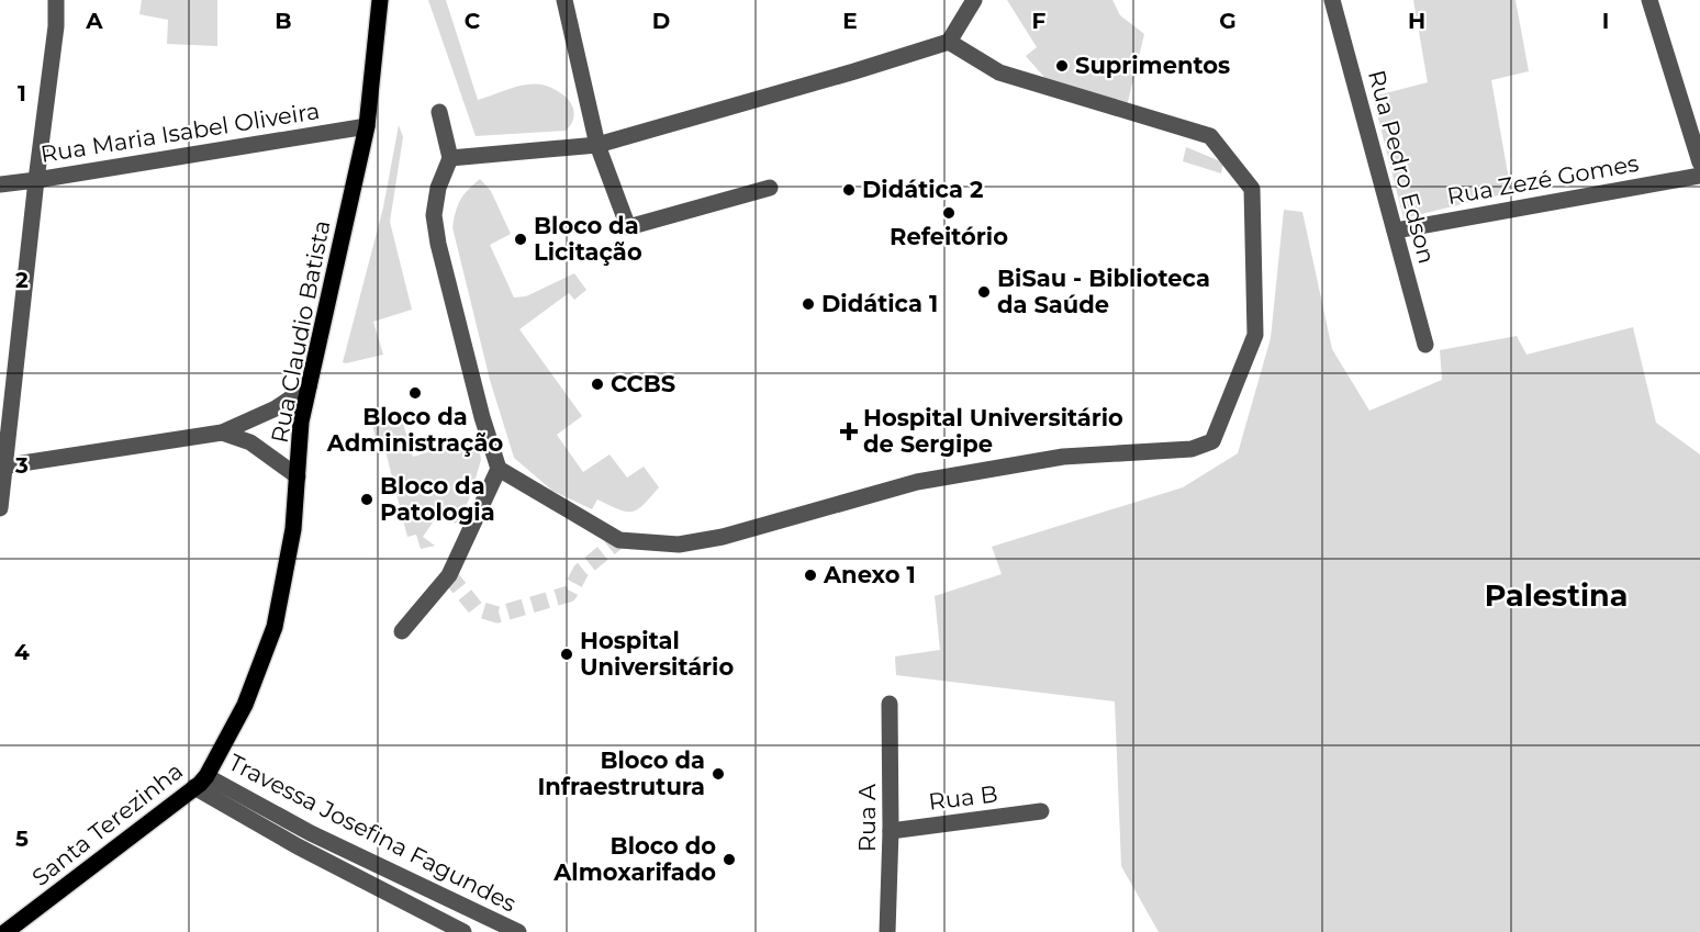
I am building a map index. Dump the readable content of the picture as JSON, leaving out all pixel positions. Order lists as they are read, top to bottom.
{
  "streets": {
    "main road": ["Rua Claudio Batista", "Santa Terezinha"],
    "street": [
      "Rua Maria Isabel Oliveira",
      "Rua Pedro Edson",
      "Rua Zezé Gomes",
      "Rua B",
      "Rua A",
      "Travessa Josefina Fagundes"
    ]
  },
  "crossings": [
    ["Rua Maria Isabel Oliveira", "Rua Claudio Batista"],
    ["Rua Pedro Edson", "Rua Zezé Gomes"],
    ["Rua Claudio Batista", "Santa Terezinha"],
    ["Rua Claudio Batista", "Travessa Josefina Fagundes"],
    ["Rua B", "Rua A"],
    ["Santa Terezinha", "Travessa Josefina Fagundes"]
  ],
  "districts": ["Palestina"],
  "places": {
    "other": [
      "Suprimentos",
      "Didática 2",
      "Refeitório",
      "Bloco da Licitação",
      "BiSau - Biblioteca da Saúde",
      "Didática 1",
      "CCBS",
      "Bloco da Administração",
      "Bloco da Patologia",
      "Anexo 1",
      "Hospital Universitário",
      "Bloco da Infraestrutura",
      "Bloco do Almoxarifado"
    ],
    "health": ["Hospital Universitário de Sergipe"]
  },
  "grid": {
    "columns": [
      "A",
      "B",
      "C",
      "D",
      "E",
      "F",
      "G",
      "H",
      "I"
    ],
    "rows": [
      "1",
      "2",
      "3",
      "4",
      "5"
    ]
  }
}
